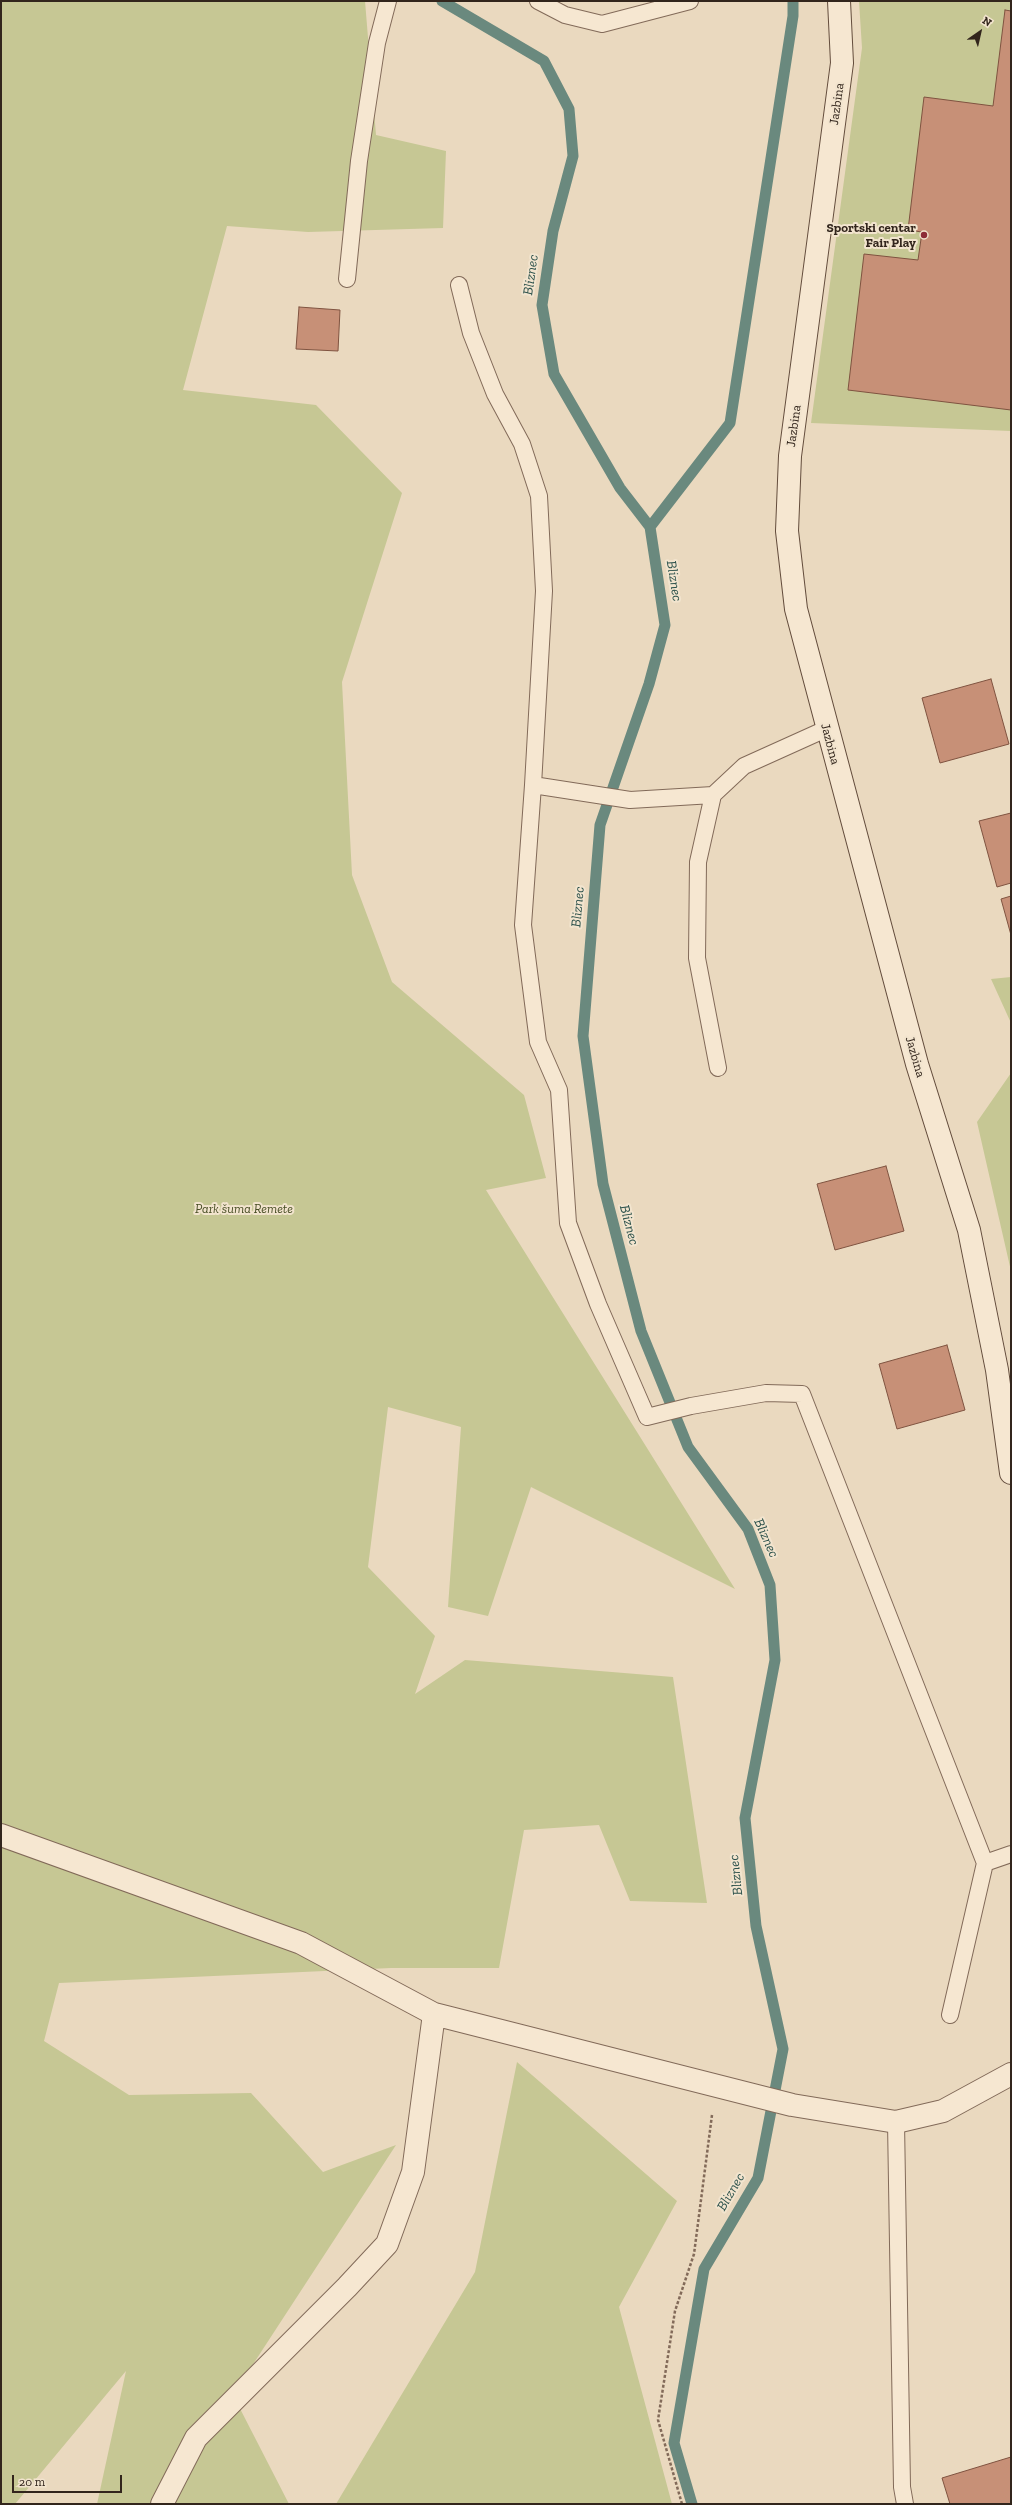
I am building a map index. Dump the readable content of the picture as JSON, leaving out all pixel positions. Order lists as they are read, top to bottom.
{
  "streets": {
    "street": ["Jazbina"]
  },
  "water": ["Bliznec"],
  "parks": ["Park šuma Remete"],
  "places": ["Sportski centar Fair Play"],
  "scale_bar": "20 m",
  "north": "top right"
}
